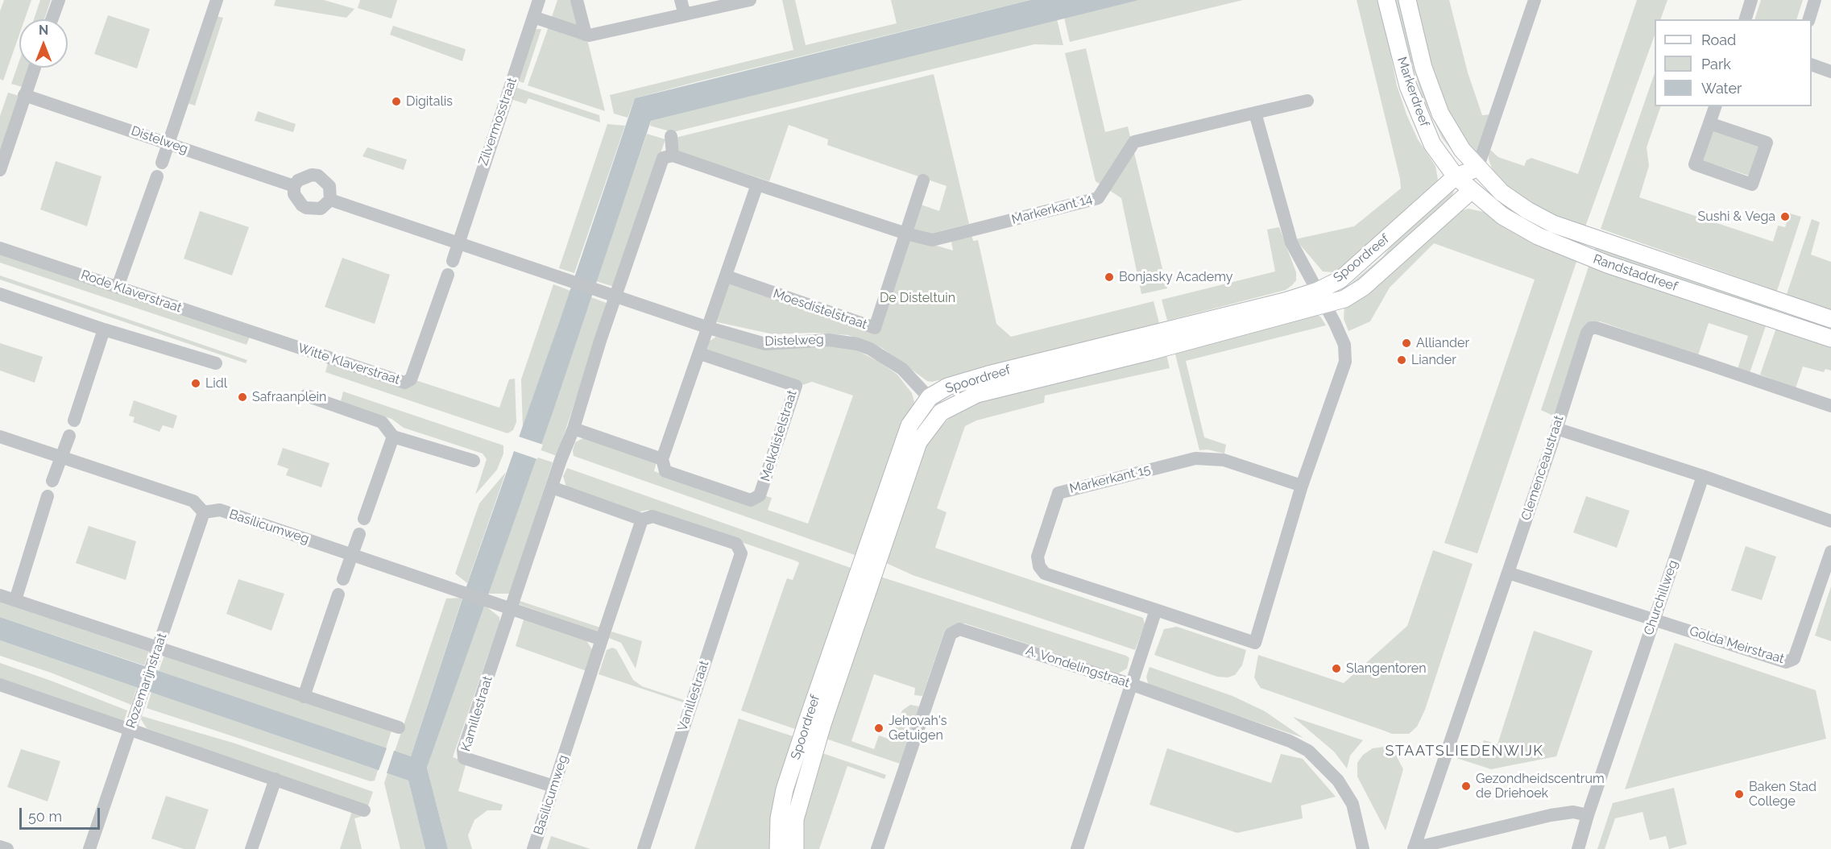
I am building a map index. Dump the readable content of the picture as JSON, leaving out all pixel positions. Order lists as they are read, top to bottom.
{
  "streets": {
    "main road": ["Markerdreef", "Spoordreef", "Randstaddreef"],
    "street": [
      "Zilvermosstraat",
      "Distelweg",
      "Markerkant 14",
      "Rode Klaverstraat",
      "Moesdistelstraat",
      "Witte Klaverstraat",
      "Melkdistelstraat",
      "Clemenceaustraat",
      "Markerkant 15",
      "Basilicumweg",
      "Churchillweg",
      "Golda Meirstraat",
      "A. Vondelingstraat",
      "Rozemarijnstraat",
      "Vanillestraat",
      "Kamillestraat"
    ]
  },
  "crossings": [
    ["Markerdreef", "Spoordreef"],
    ["Markerdreef", "Randstaddreef"],
    ["Zilvermosstraat", "Distelweg"],
    ["Distelweg", "Spoordreef"],
    ["Markerkant 14", "Moesdistelstraat"],
    ["Spoordreef", "Randstaddreef"],
    ["Rode Klaverstraat", "Witte Klaverstraat"],
    ["Clemenceaustraat", "Golda Meirstraat"],
    ["Basilicumweg", "Rozemarijnstraat"],
    ["Basilicumweg", "Vanillestraat"],
    ["Basilicumweg", "Kamillestraat"],
    ["Churchillweg", "Golda Meirstraat"]
  ],
  "districts": ["STAATSLIEDENWIJK"],
  "parks": ["De Disteltuin"],
  "places": [
    "Digitalis",
    "Sushi & Vega",
    "Bonjasky Academy",
    "Alliander",
    "Liander",
    "Lidl",
    "Safraanplein",
    "Slangentoren",
    "Jehovah's Getuigen",
    "Gezondheidscentrum de Driehoek",
    "Baken Stad College"
  ],
  "legend": ["Road", "Park", "Water"],
  "scale_bar": "50 m",
  "north": "top"
}
